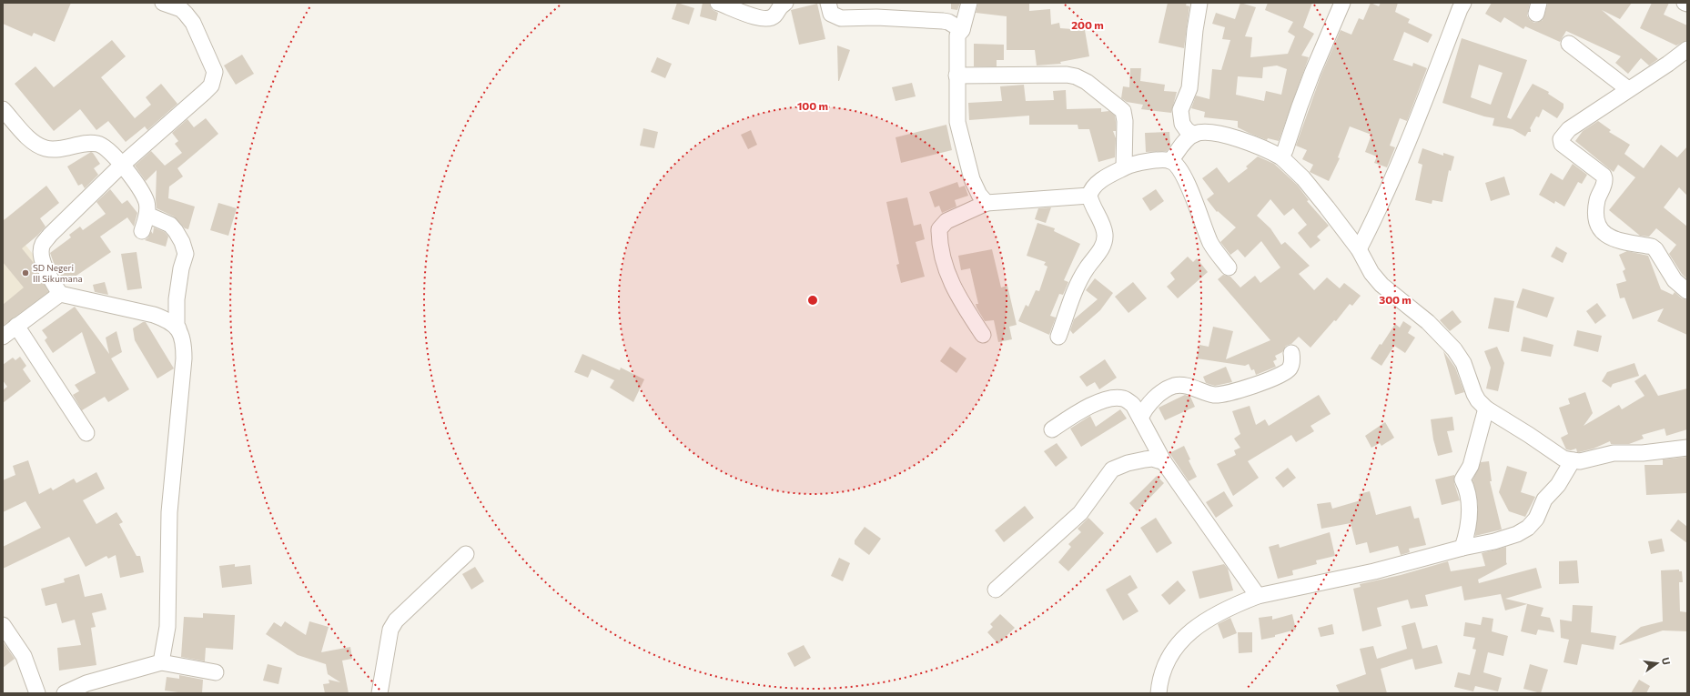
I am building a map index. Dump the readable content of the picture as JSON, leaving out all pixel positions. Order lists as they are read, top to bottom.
{
  "places": ["SD Negeri III Sikumana"],
  "north": "right",
  "rings": ["200 m", "100 m", "300 m"]
}
